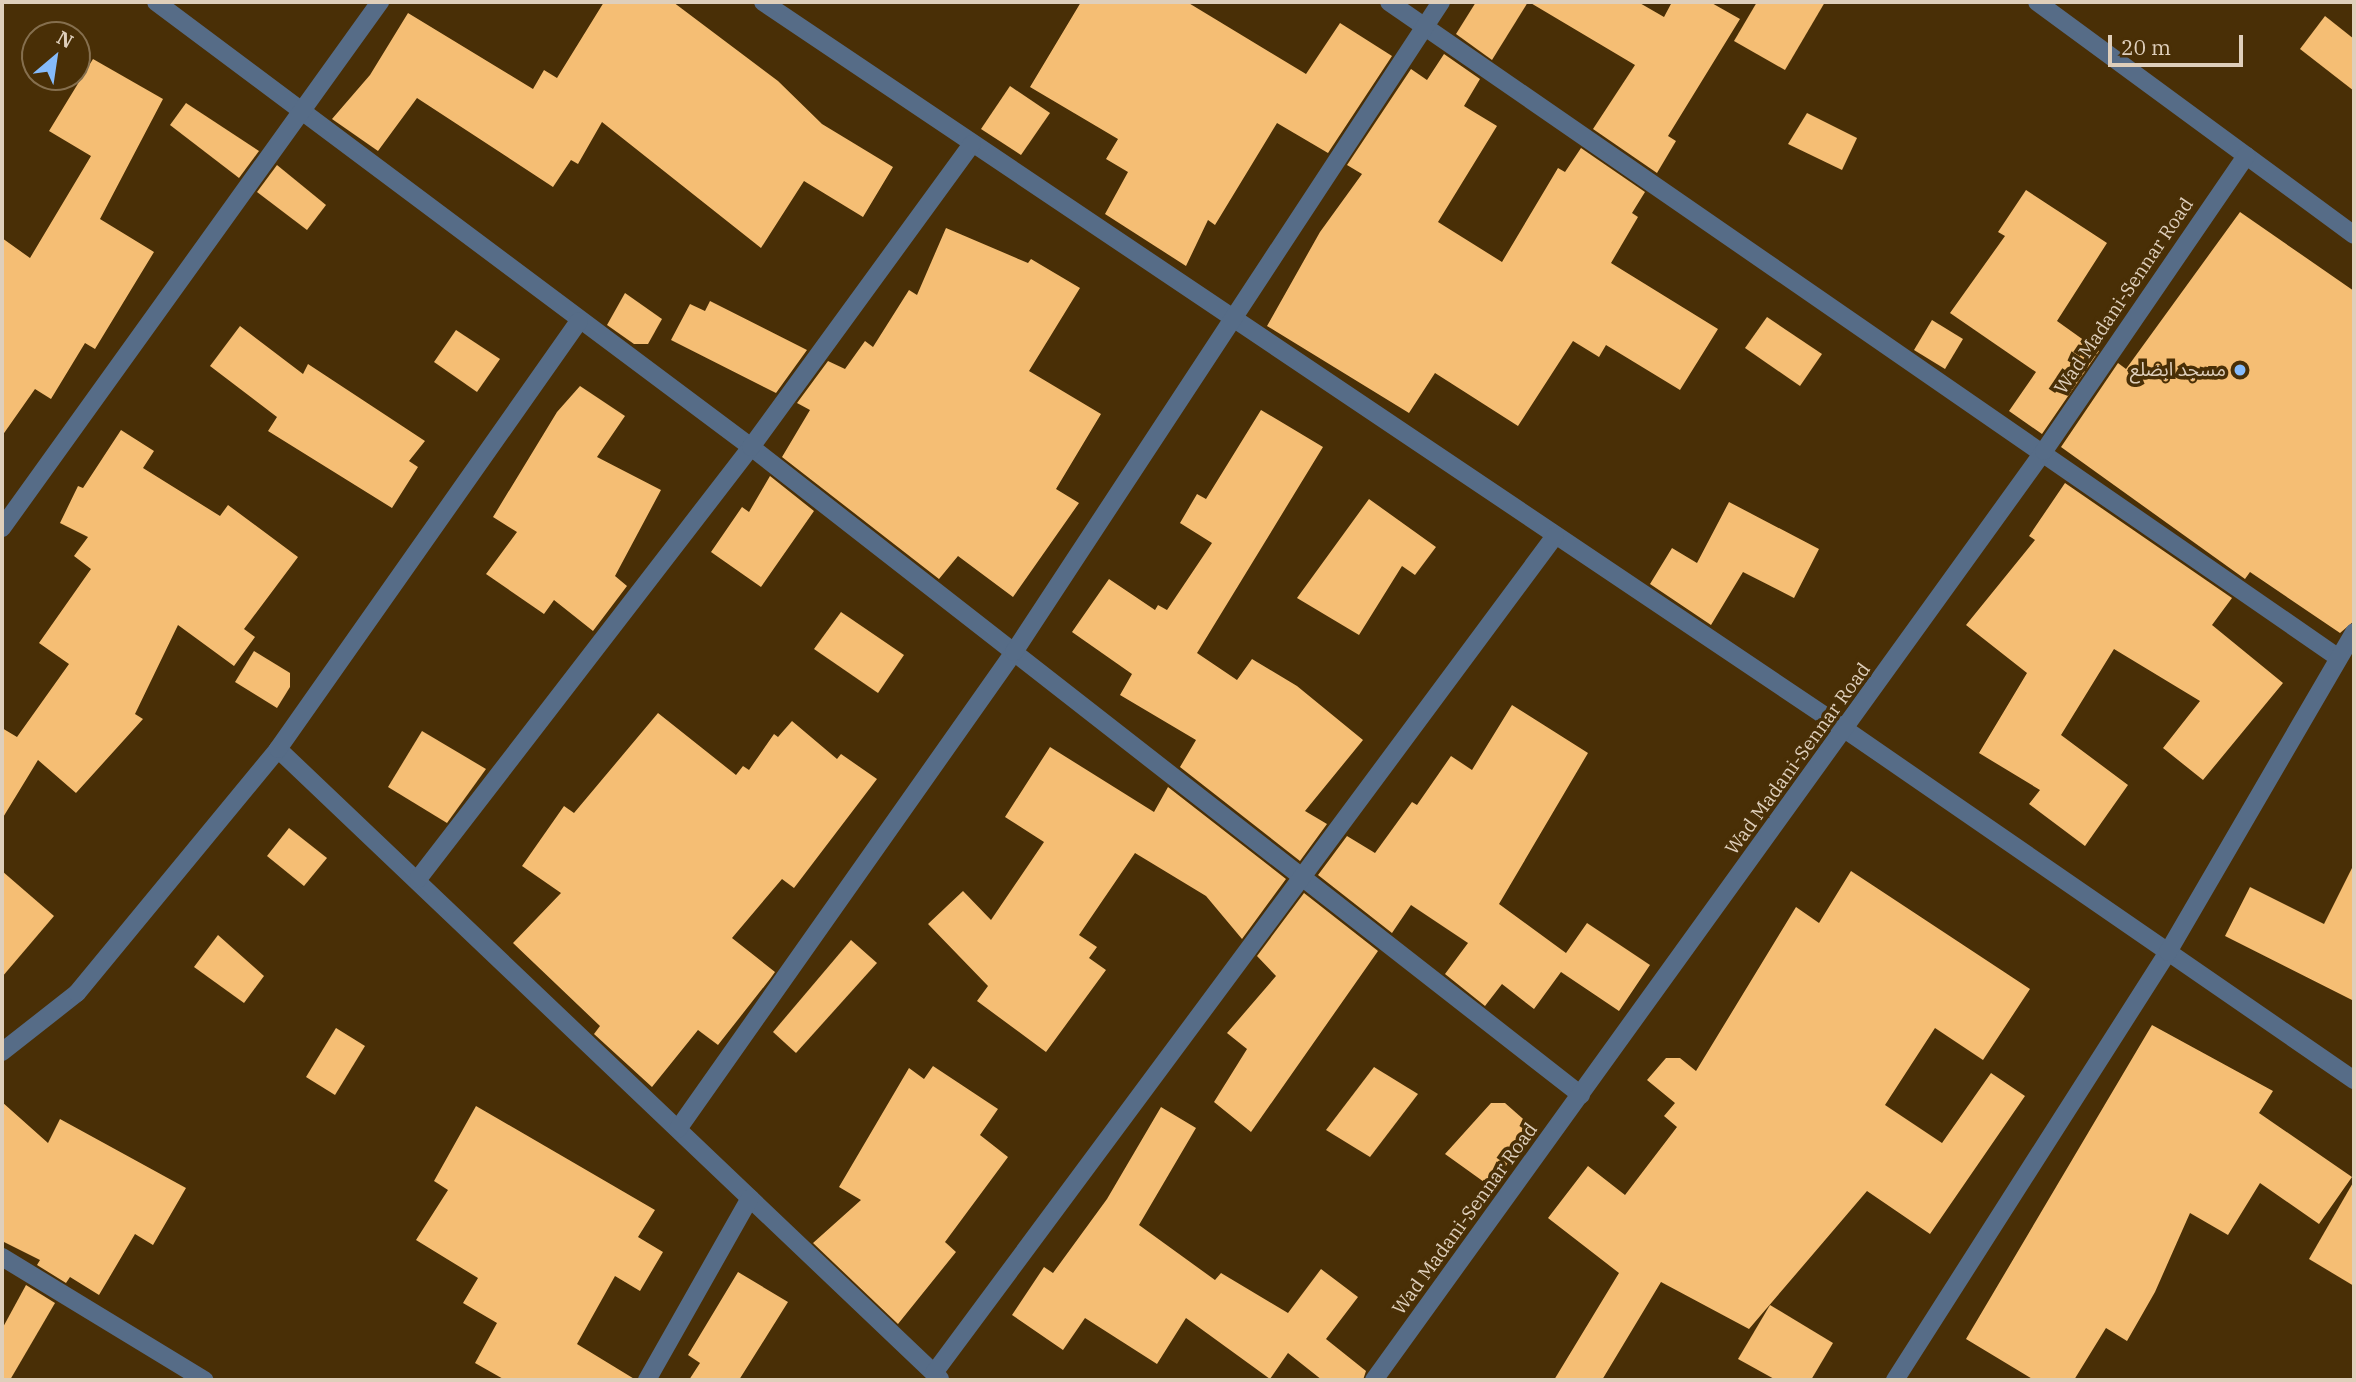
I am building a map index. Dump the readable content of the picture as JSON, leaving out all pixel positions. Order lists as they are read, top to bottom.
{
  "streets": {
    "street": ["Wad Madani-Sennar Road"]
  },
  "places": ["مسجد ابضلع"],
  "scale_bar": "20 m",
  "north": "top right"
}
